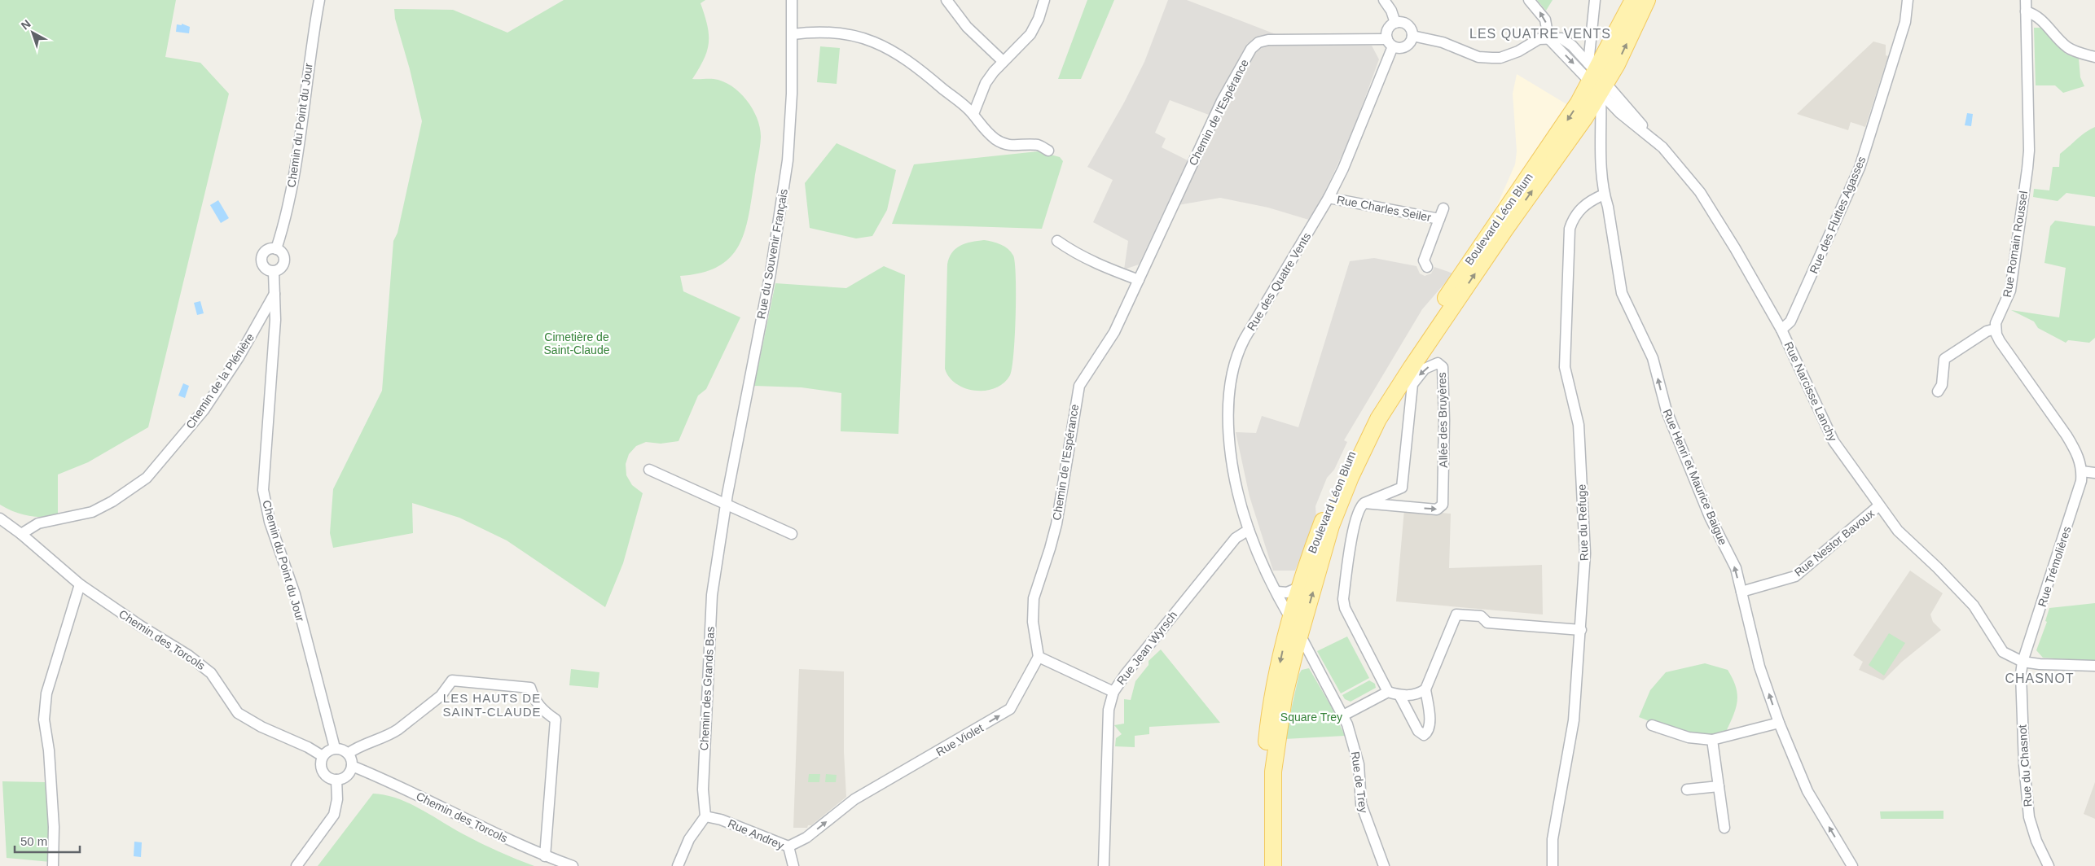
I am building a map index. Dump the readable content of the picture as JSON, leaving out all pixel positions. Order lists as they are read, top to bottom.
{
  "streets": {
    "main road": ["Boulevard Léon Blum"],
    "street": [
      "Chemin de l'Espérance",
      "Chemin du Point du Jour",
      "Rue Charles Seiler",
      "Rue des Fluttes Agasses",
      "Rue Romain Roussel",
      "Rue du Souvenir Français",
      "Rue des Quatre Vents",
      "Chemin de la Plénière",
      "Rue Narcisse Lanchy",
      "Allée des Bruyères",
      "Rue Henri et Maurice Baigue",
      "Rue du Refuge",
      "Rue Nestor Bavoux",
      "Rue Trémolières",
      "Chemin des Torcols",
      "Rue Jean Wyrsch",
      "Chemin des Grands Bas",
      "Rue Violet",
      "Rue du Chasnot",
      "Rue de Trey",
      "Rue Andrey"
    ]
  },
  "crossings": [
    ["Chemin de l'Espérance", "Rue des Quatre Vents"],
    ["Chemin de l'Espérance", "Rue Violet"],
    ["Chemin du Point du Jour", "Chemin de la Plénière"],
    ["Chemin du Point du Jour", "Chemin des Torcols"],
    ["Rue Charles Seiler", "Rue des Quatre Vents"],
    ["Rue des Fluttes Agasses", "Rue Narcisse Lanchy"],
    ["Boulevard Léon Blum", "Rue Narcisse Lanchy"],
    ["Boulevard Léon Blum", "Rue Henri et Maurice Baigue"],
    ["Boulevard Léon Blum", "Rue de Trey"],
    ["Rue du Souvenir Français", "Chemin des Grands Bas"],
    ["Rue des Quatre Vents", "Rue Jean Wyrsch"],
    ["Rue des Quatre Vents", "Rue de Trey"],
    ["Chemin de la Plénière", "Chemin des Torcols"],
    ["Rue Narcisse Lanchy", "Rue Henri et Maurice Baigue"],
    ["Rue Narcisse Lanchy", "Rue Nestor Bavoux"],
    ["Rue Narcisse Lanchy", "Rue Trémolières"],
    ["Rue Narcisse Lanchy", "Rue du Chasnot"],
    ["Rue Henri et Maurice Baigue", "Rue du Refuge"],
    ["Rue Henri et Maurice Baigue", "Rue Nestor Bavoux"],
    ["Rue Trémolières", "Rue du Chasnot"],
    ["Rue Jean Wyrsch", "Rue de Trey"],
    ["Chemin des Grands Bas", "Rue Andrey"],
    ["Rue Violet", "Rue Andrey"]
  ],
  "one_way": ["Rue Henri et Maurice Baigue", "Rue Violet"],
  "districts": ["LES QUATRE VENTS", "CHASNOT", "LES HAUTS DE SAINT-CLAUDE"],
  "parks": ["Cimetière de Saint-Claude", "Square Trey"],
  "scale_bar": "50 m",
  "north": "top left"
}
